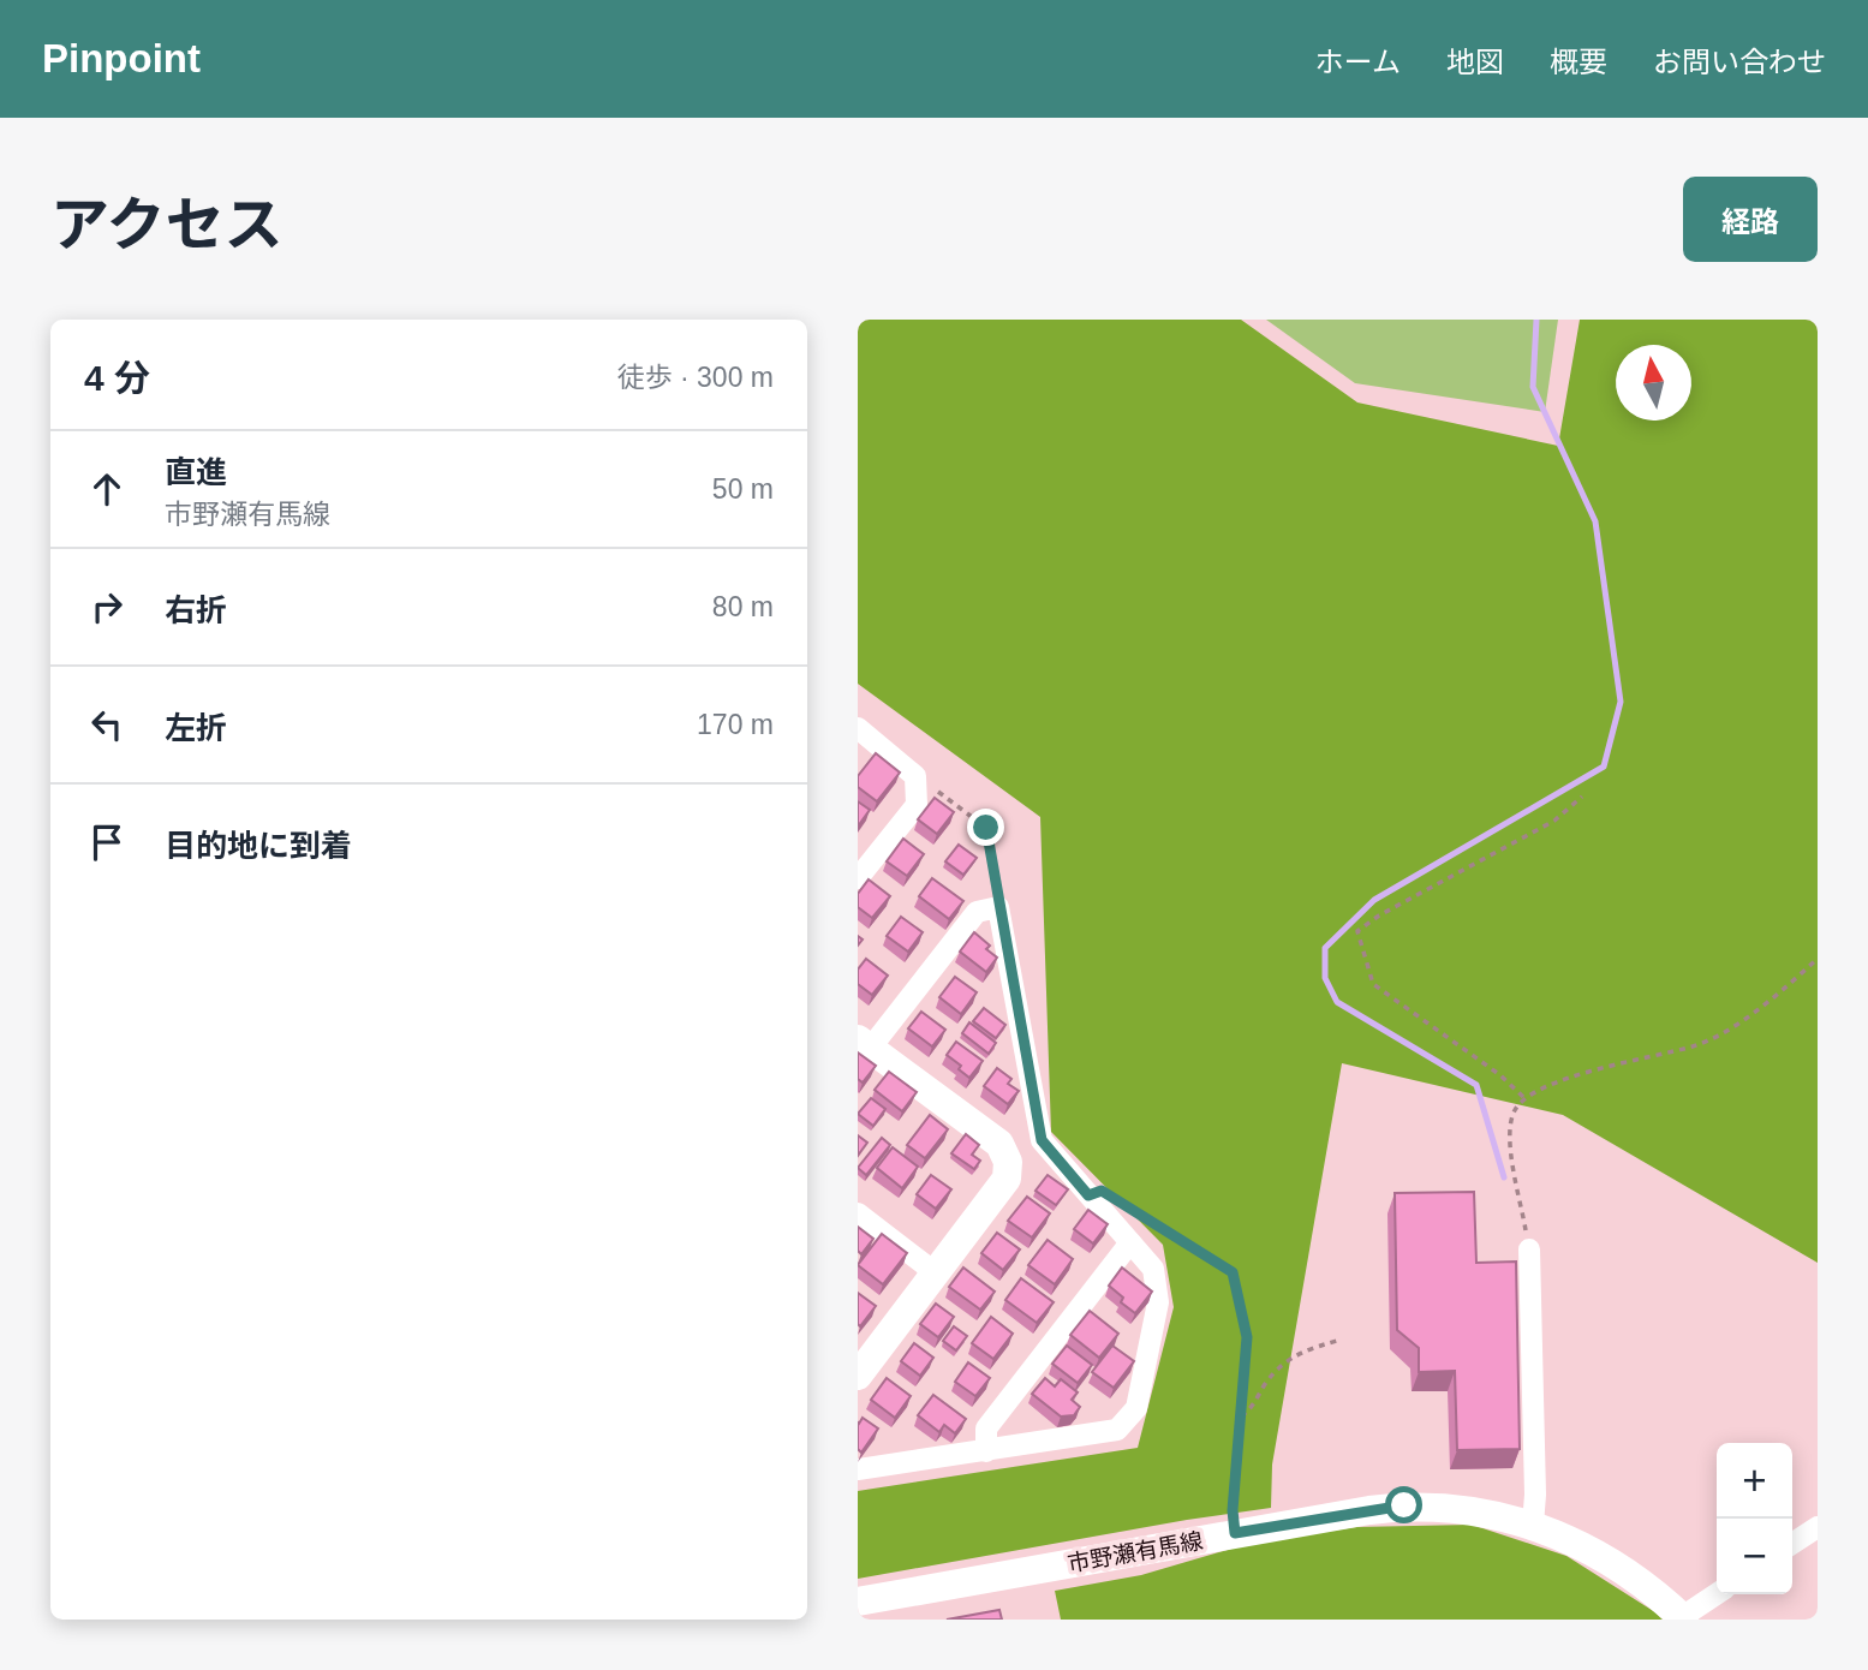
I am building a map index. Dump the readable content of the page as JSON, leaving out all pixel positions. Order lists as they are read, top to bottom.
{
  "streets": {
    "main road": ["市野瀬有馬線"]
  },
  "north": "top",
  "page": {
    "header": "Pinpoint",
    "nav": [
      "ホーム",
      "地図",
      "概要",
      "お問い合わせ"
    ],
    "title": "アクセス",
    "buttons": "経路",
    "heading": ["4 分", "徒歩 · 300 m"],
    "list": [
      ["直進", "市野瀬有馬線", "50 m"],
      ["右折", "80 m"],
      ["左折", "170 m"],
      "目的地に到着"
    ],
    "map_buttons": ["+", "−"]
  }
}
